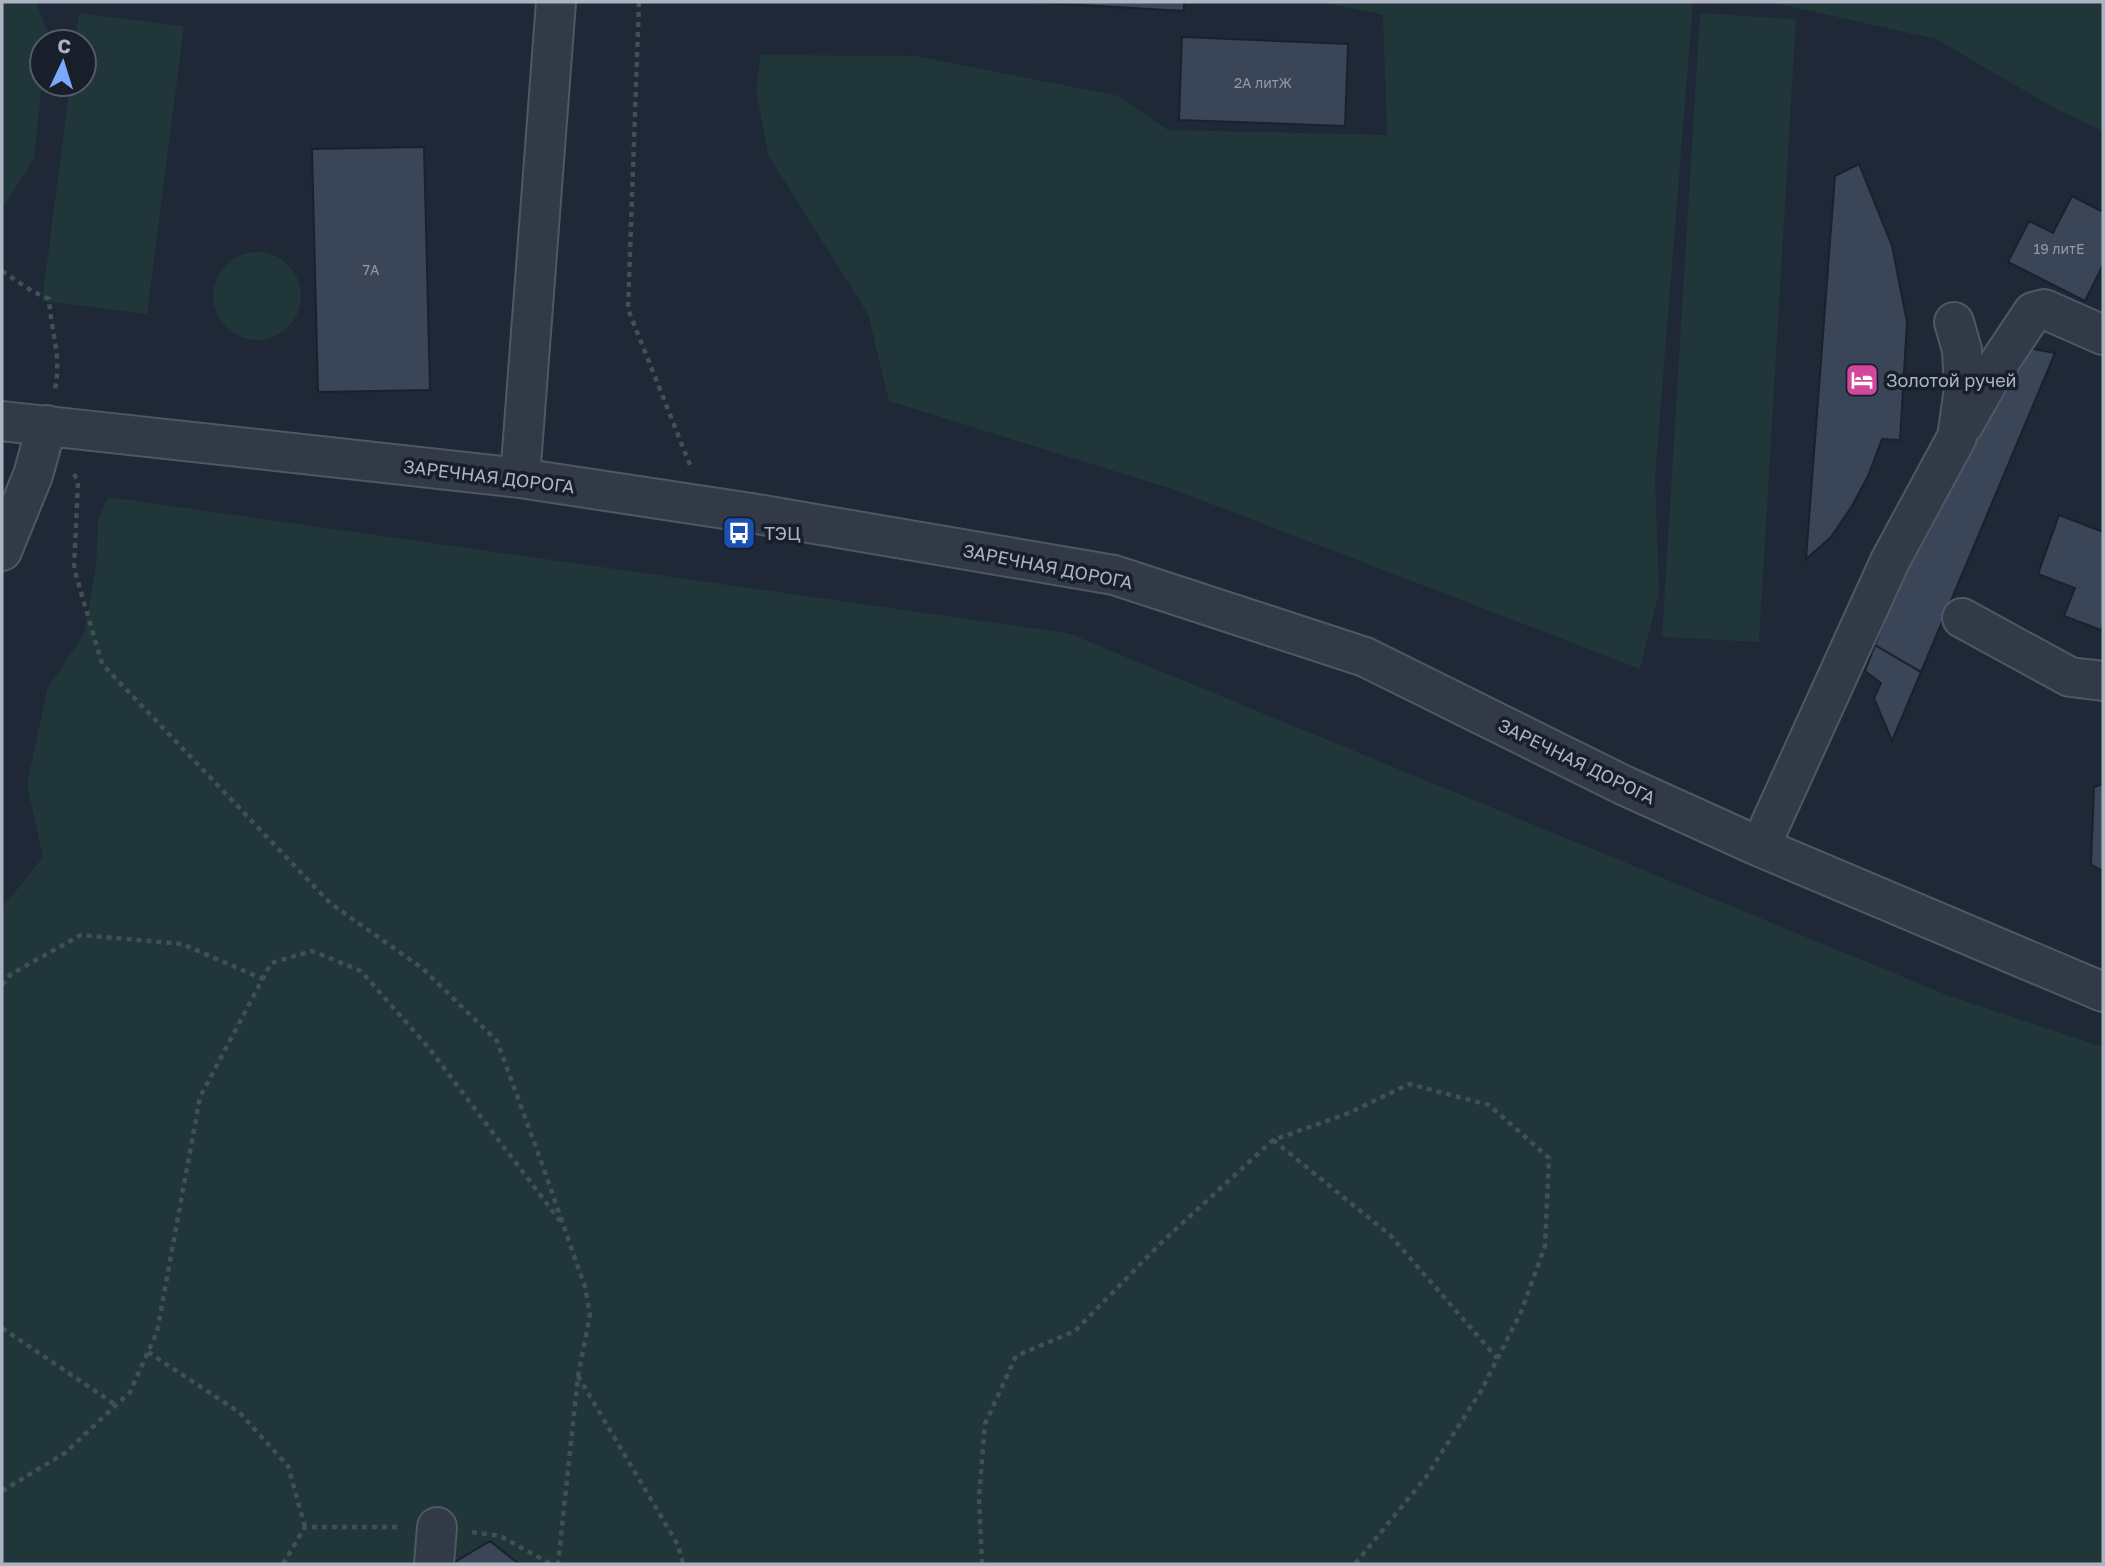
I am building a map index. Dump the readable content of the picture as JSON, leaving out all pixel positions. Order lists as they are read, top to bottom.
{
  "streets": {
    "street": ["ЗАРЕЧНАЯ ДОРОГА"]
  },
  "places": {
    "hotel": ["Золотой ручей"],
    "bus stop": ["ТЭЦ"]
  },
  "house_numbers": ["2А литЖ", "19 литЕ", "7А"],
  "north": "top"
}
